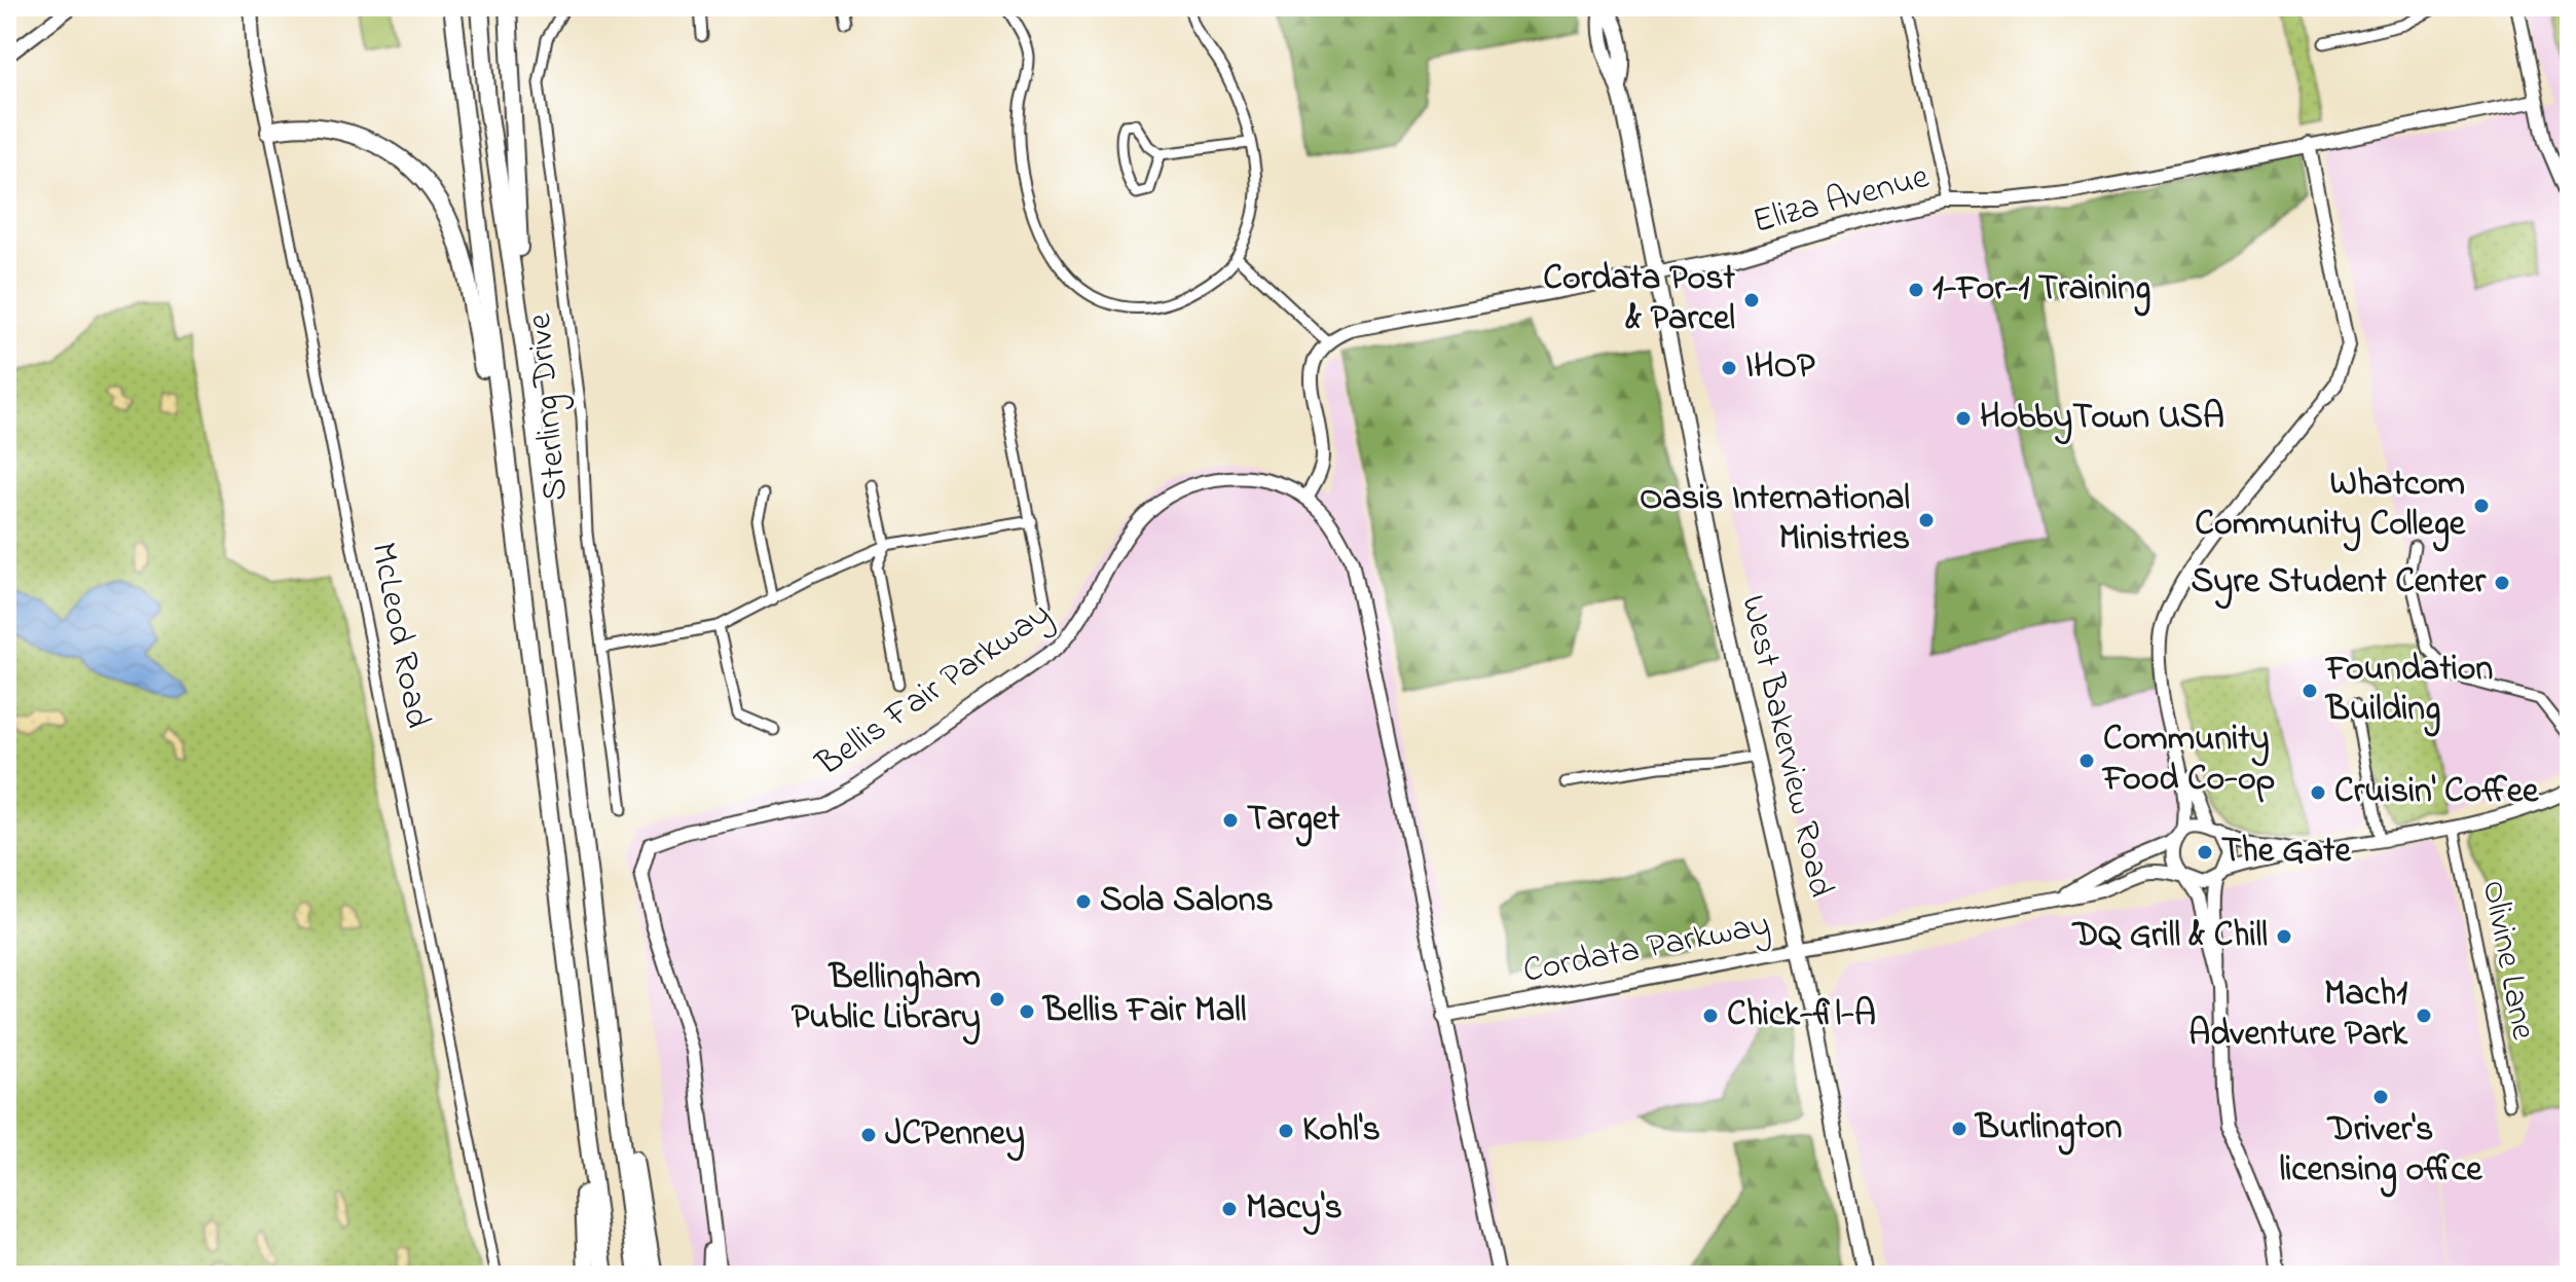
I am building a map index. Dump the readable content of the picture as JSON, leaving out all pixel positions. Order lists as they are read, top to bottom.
{
  "streets": {
    "main road": ["West Bakerview Road"],
    "street": [
      "Eliza Avenue",
      "Sterling Drive",
      "McLeod Road",
      "Bellis Fair Parkway",
      "Cordata Parkway",
      "Olivine Lane"
    ]
  },
  "crossings": [
    ["Eliza Avenue", "West Bakerview Road"],
    ["Bellis Fair Parkway", "Cordata Parkway"],
    ["West Bakerview Road", "Cordata Parkway"]
  ],
  "places": [
    "1-For-1 Training",
    "Cordata Post & Parcel",
    "IHOP",
    "HobbyTown USA",
    "Whatcom Community College",
    "Oasis International Ministries",
    "Syre Student Center",
    "Foundation Building",
    "Community Food Co-op",
    "Cruisin' Coffee",
    "Target",
    "The Gate",
    "Sola Salons",
    "DQ Grill & Chill",
    "Bellingham Public Library",
    "Bellis Fair Mall",
    "Chick-fil-A",
    "Mach1 Adventure Park",
    "Driver's licensing office",
    "Burlington",
    "Kohl's",
    "JCPenney",
    "Macy's"
  ]
}
